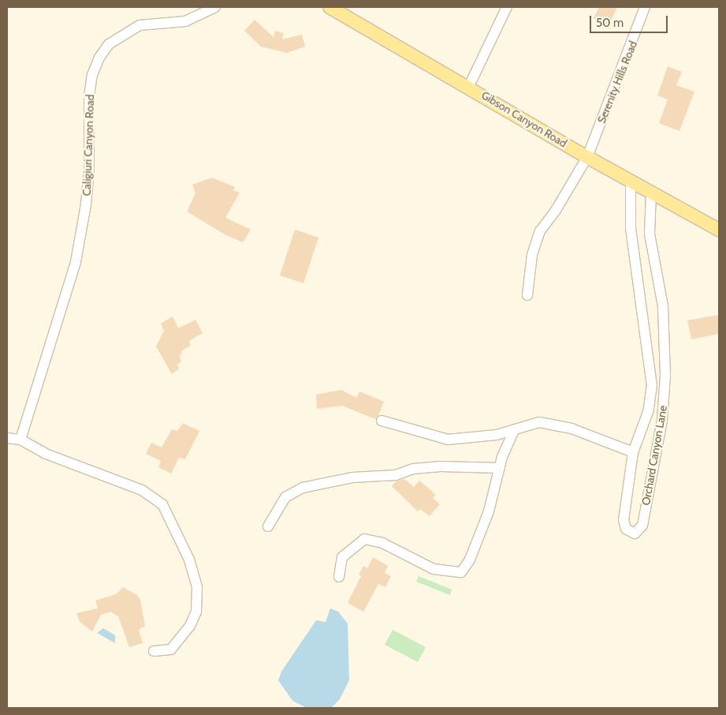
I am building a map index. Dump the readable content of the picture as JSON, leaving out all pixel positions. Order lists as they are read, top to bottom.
{
  "streets": {
    "main road": ["Gibson Canyon Road"],
    "street": ["Serenity Hills Road", "Caligiuri Canyon Road", "Orchard Canyon Lane"]
  },
  "crossings": [
    ["Serenity Hills Road", "Gibson Canyon Road"],
    ["Gibson Canyon Road", "Orchard Canyon Lane"]
  ],
  "scale_bar": "50 m"
}
